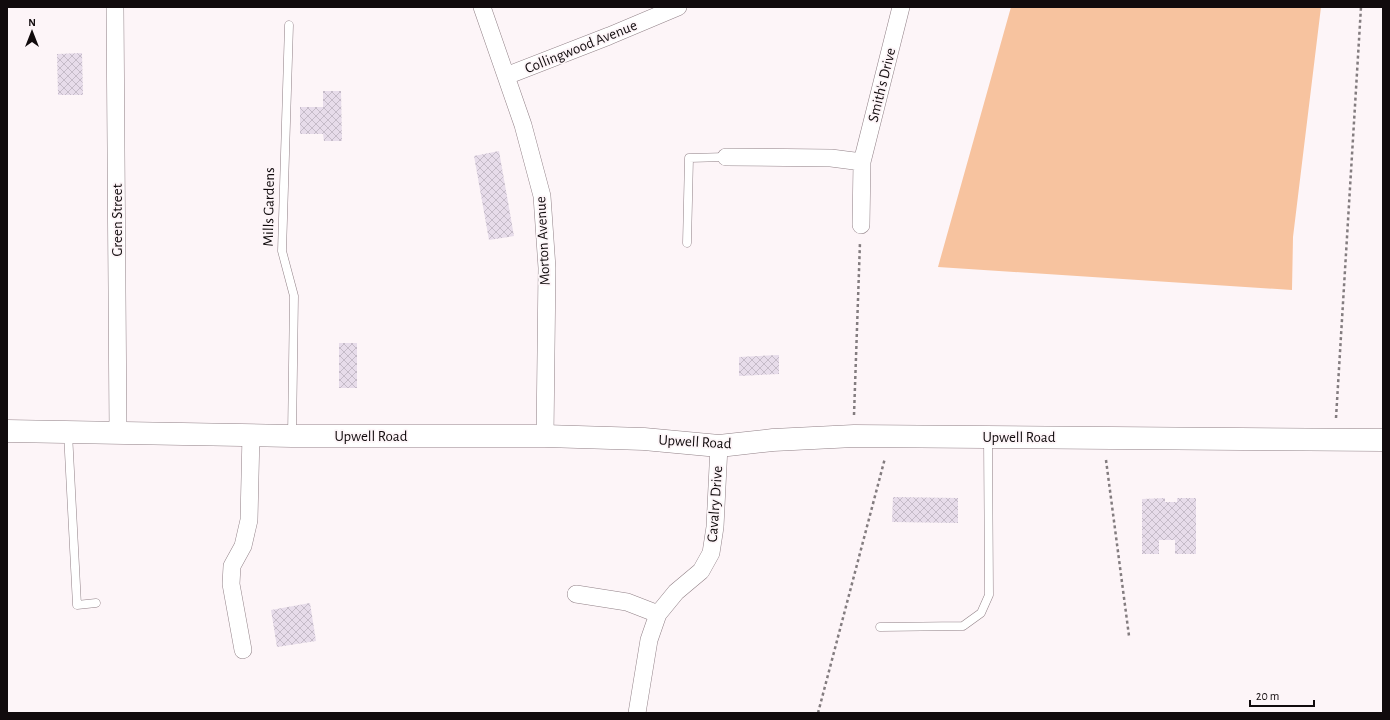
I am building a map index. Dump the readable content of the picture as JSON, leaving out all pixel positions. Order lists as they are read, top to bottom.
{
  "streets": {
    "main road": ["Upwell Road"],
    "street": [
      "Collingwood Avenue",
      "Smith's Drive",
      "Green Street",
      "Morton Avenue",
      "Cavalry Drive"
    ],
    "lane": ["Mills Gardens"]
  },
  "crossings": [
    ["Collingwood Avenue", "Morton Avenue"],
    ["Mills Gardens", "Upwell Road"],
    ["Green Street", "Upwell Road"],
    ["Morton Avenue", "Upwell Road"],
    ["Upwell Road", "Cavalry Drive"]
  ],
  "scale_bar": "20 m",
  "north": "top"
}
